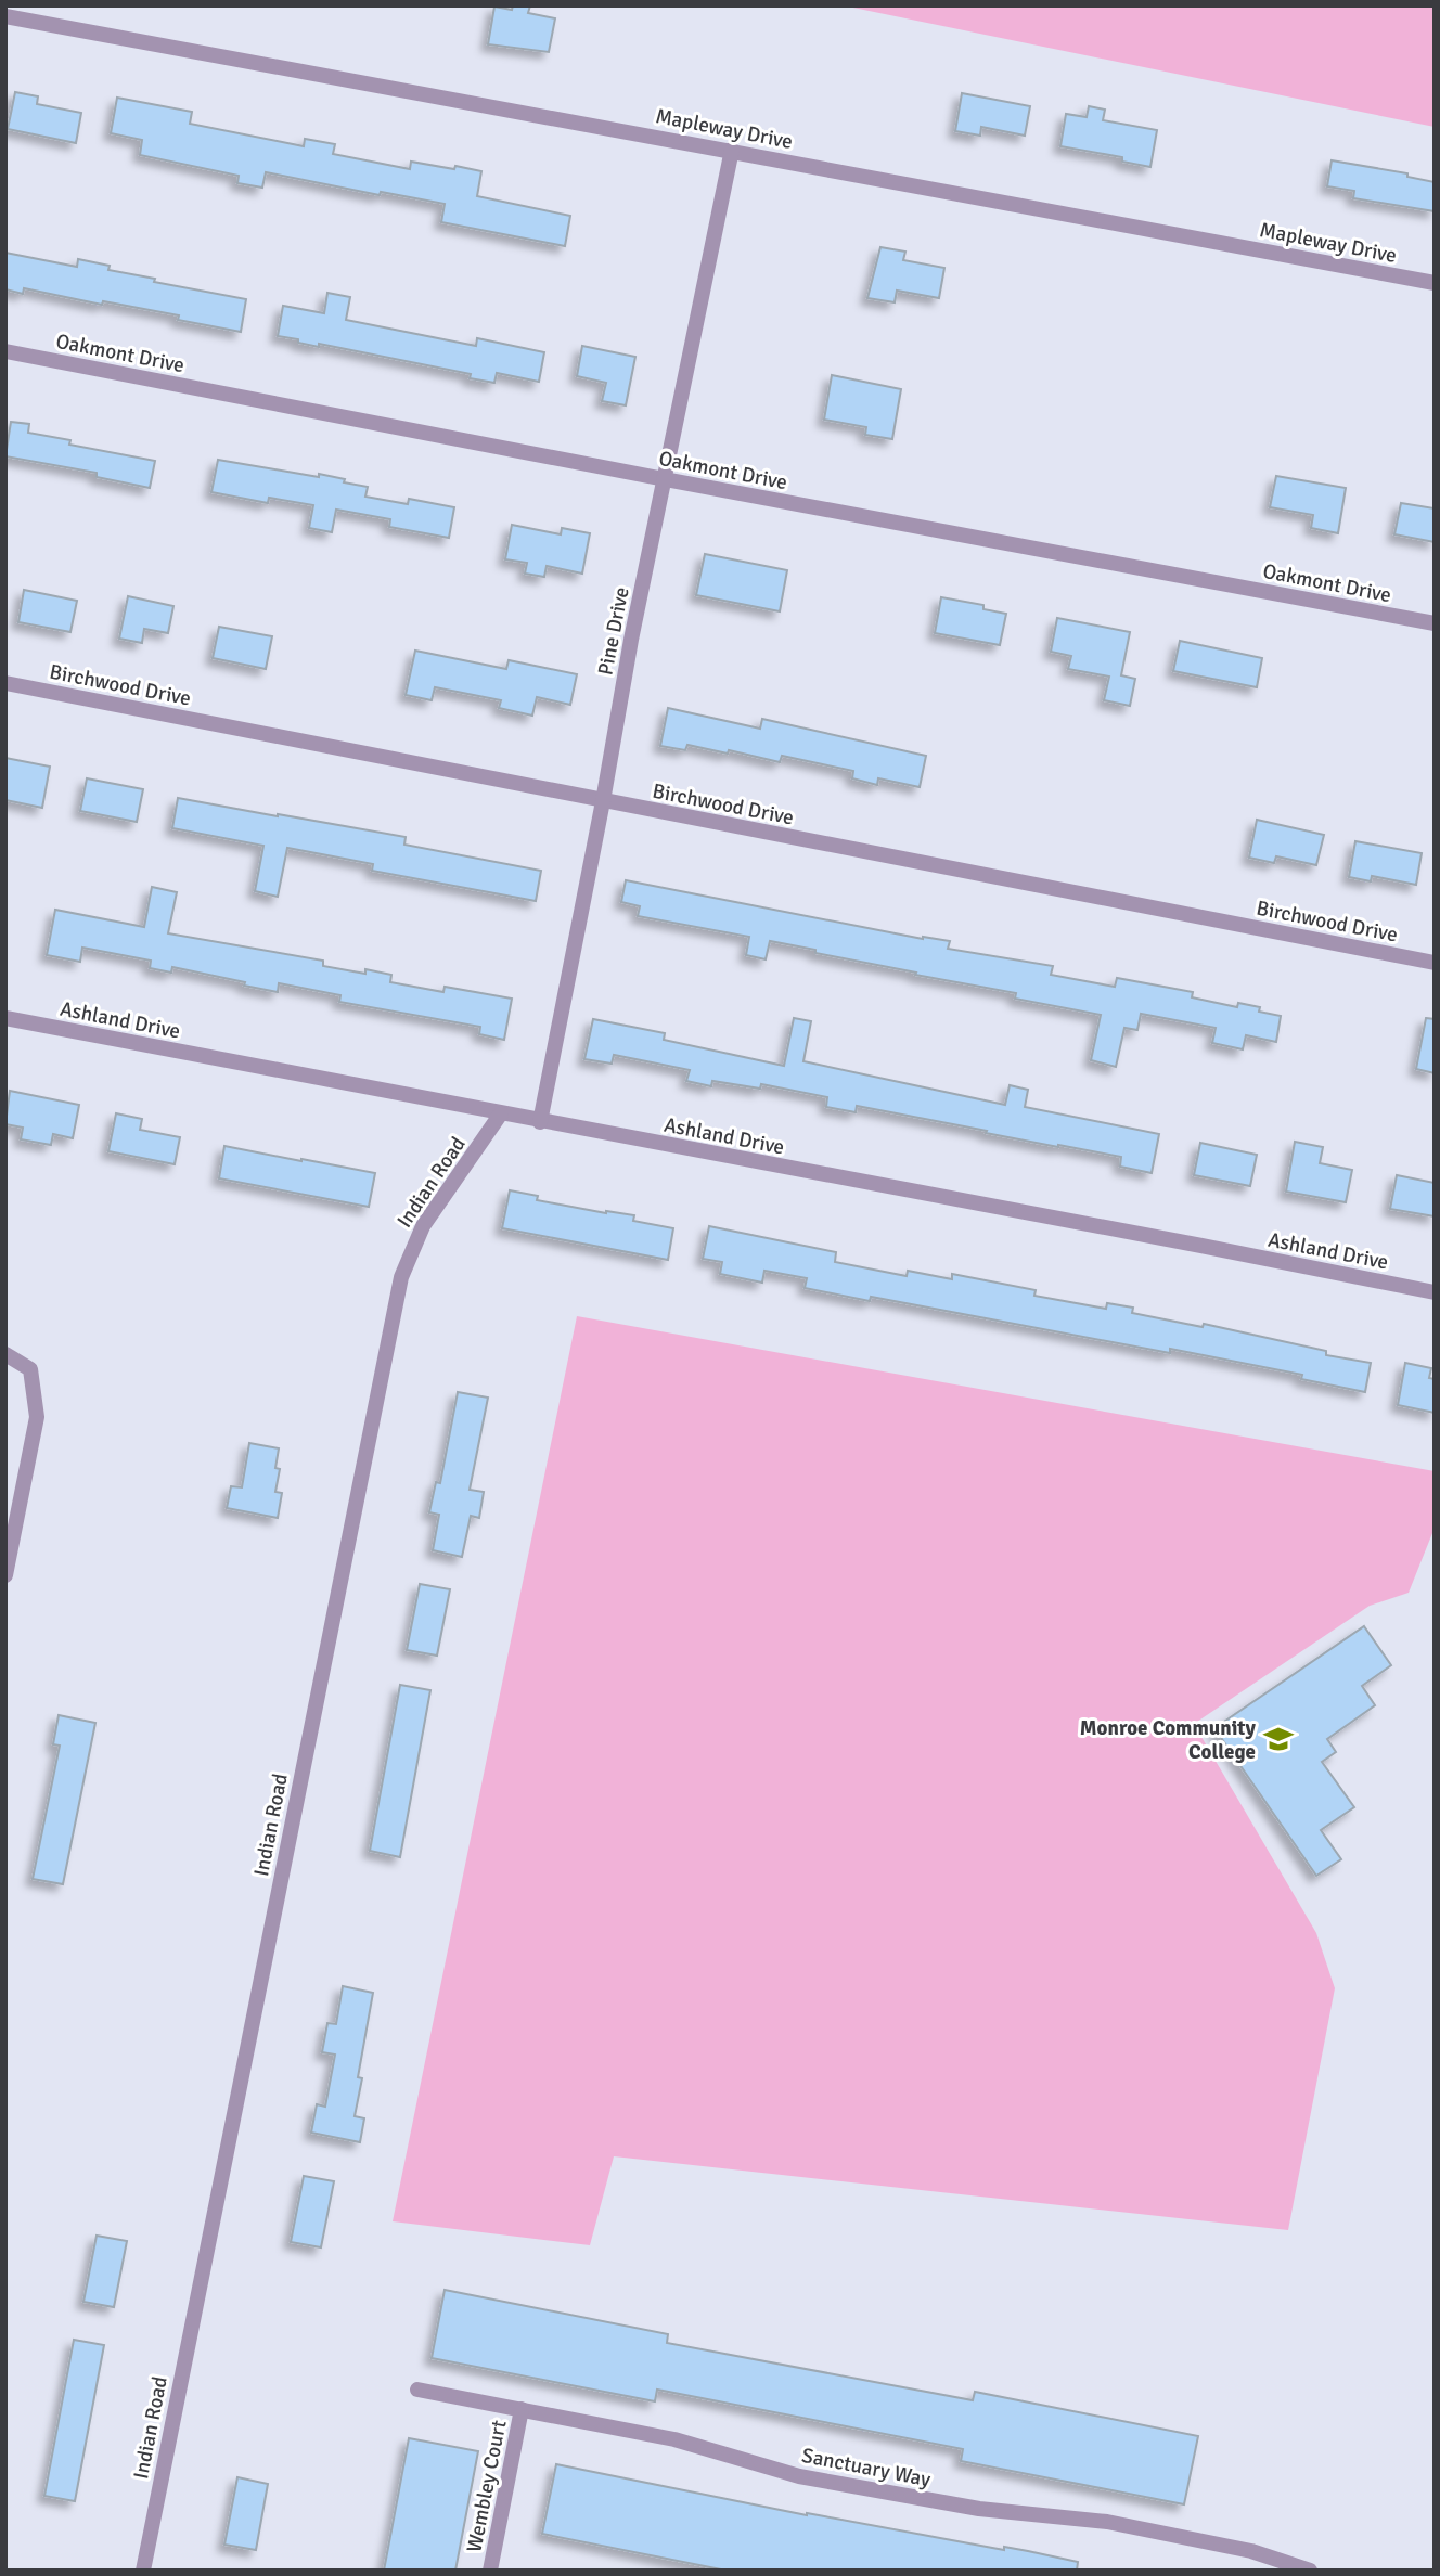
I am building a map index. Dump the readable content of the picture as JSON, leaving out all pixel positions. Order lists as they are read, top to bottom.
{
  "streets": {
    "street": [
      "Mapleway Drive",
      "Oakmont Drive",
      "Pine Drive",
      "Birchwood Drive",
      "Ashland Drive",
      "Indian Road",
      "Sanctuary Way",
      "Wembley Court"
    ]
  },
  "crossings": [
    ["Mapleway Drive", "Pine Drive"],
    ["Oakmont Drive", "Pine Drive"],
    ["Pine Drive", "Birchwood Drive"],
    ["Pine Drive", "Ashland Drive"],
    ["Ashland Drive", "Indian Road"],
    ["Sanctuary Way", "Wembley Court"]
  ],
  "places": {
    "school or university": ["Monroe Community College"]
  }
}
